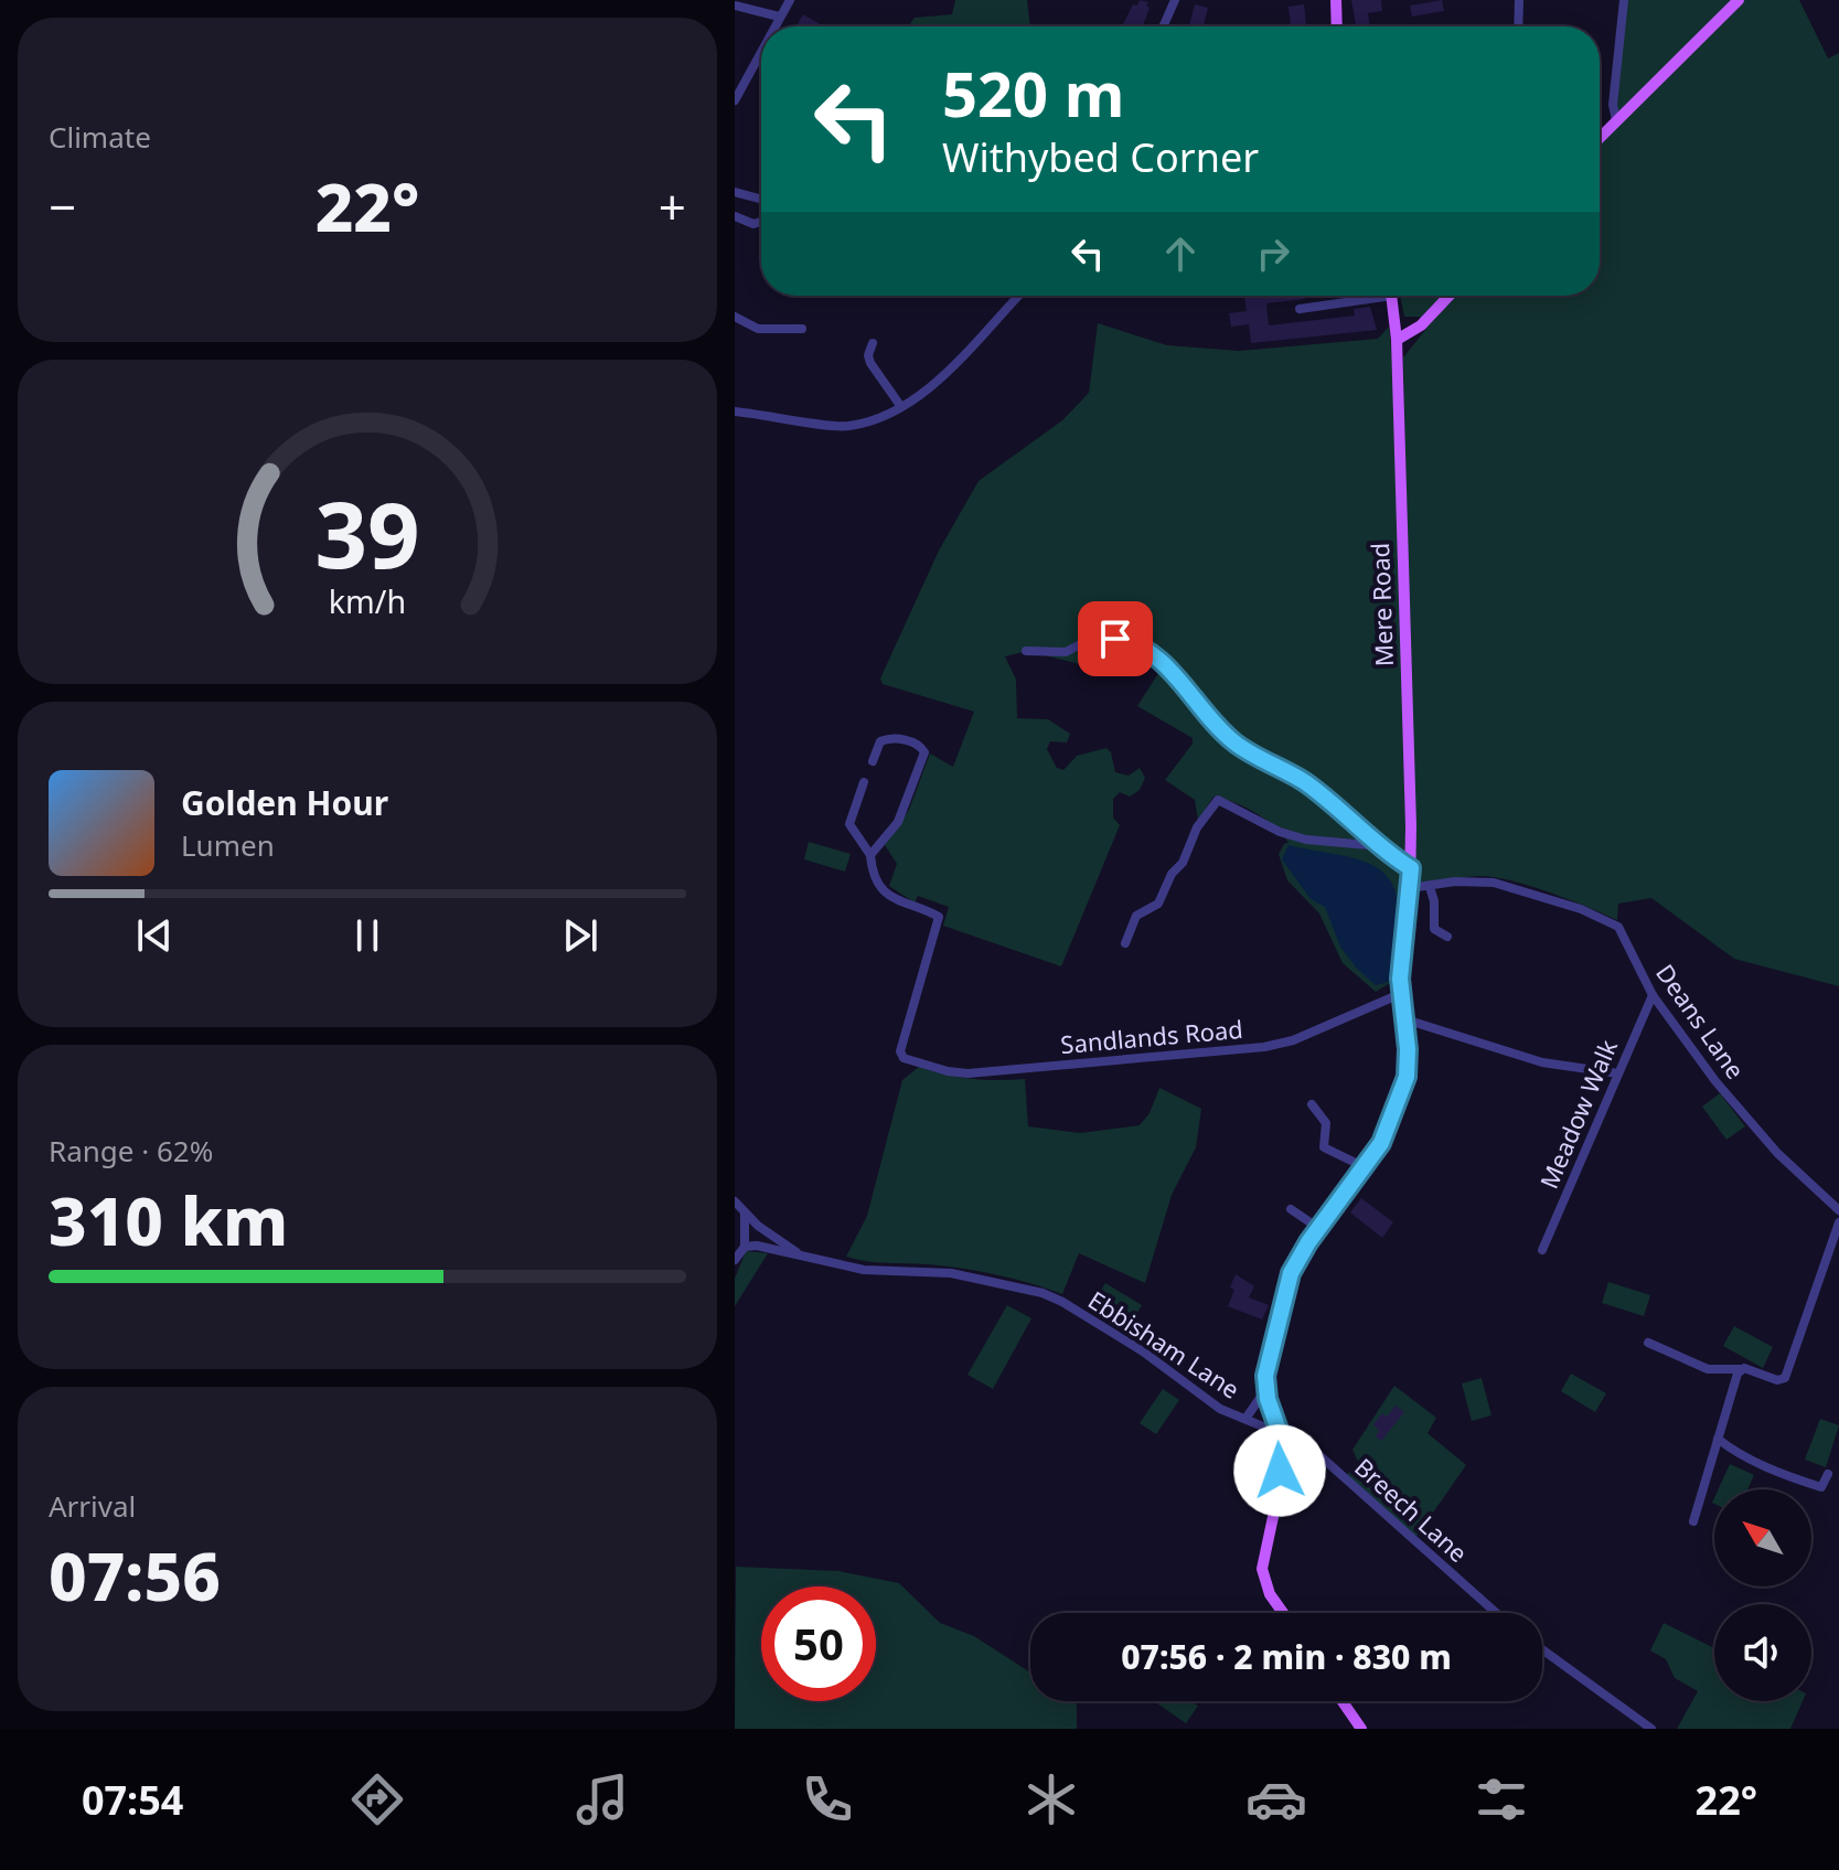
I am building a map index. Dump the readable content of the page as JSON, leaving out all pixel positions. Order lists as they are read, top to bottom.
{
  "streets": {
    "main road": ["Mere Road"],
    "street": [
      "Deans Lane",
      "Sandlands Road",
      "Meadow Walk",
      "Ebbisham Lane",
      "Breech Lane"
    ]
  },
  "crossings": [
    ["Mere Road", "Deans Lane"],
    ["Mere Road", "Sandlands Road"],
    ["Mere Road", "Ebbisham Lane"],
    ["Deans Lane", "Meadow Walk"],
    ["Ebbisham Lane", "Breech Lane"]
  ],
  "north": "top left",
  "page": {
    "tile": [
      "Climate",
      ["Range · 62%", "310 km"],
      ["Arrival", "07:56"]
    ],
    "turn": ["520 m", "Withybed Corner"],
    "heat": ["−", "22°", "+"],
    "song": ["Golden Hour", "Lumen"],
    "limit": "50",
    "trip": "07:56 · 2 min · 830 m",
    "tabs": ["07:54", "22°"],
    "gauge": ["39", "km/h"]
  }
}
